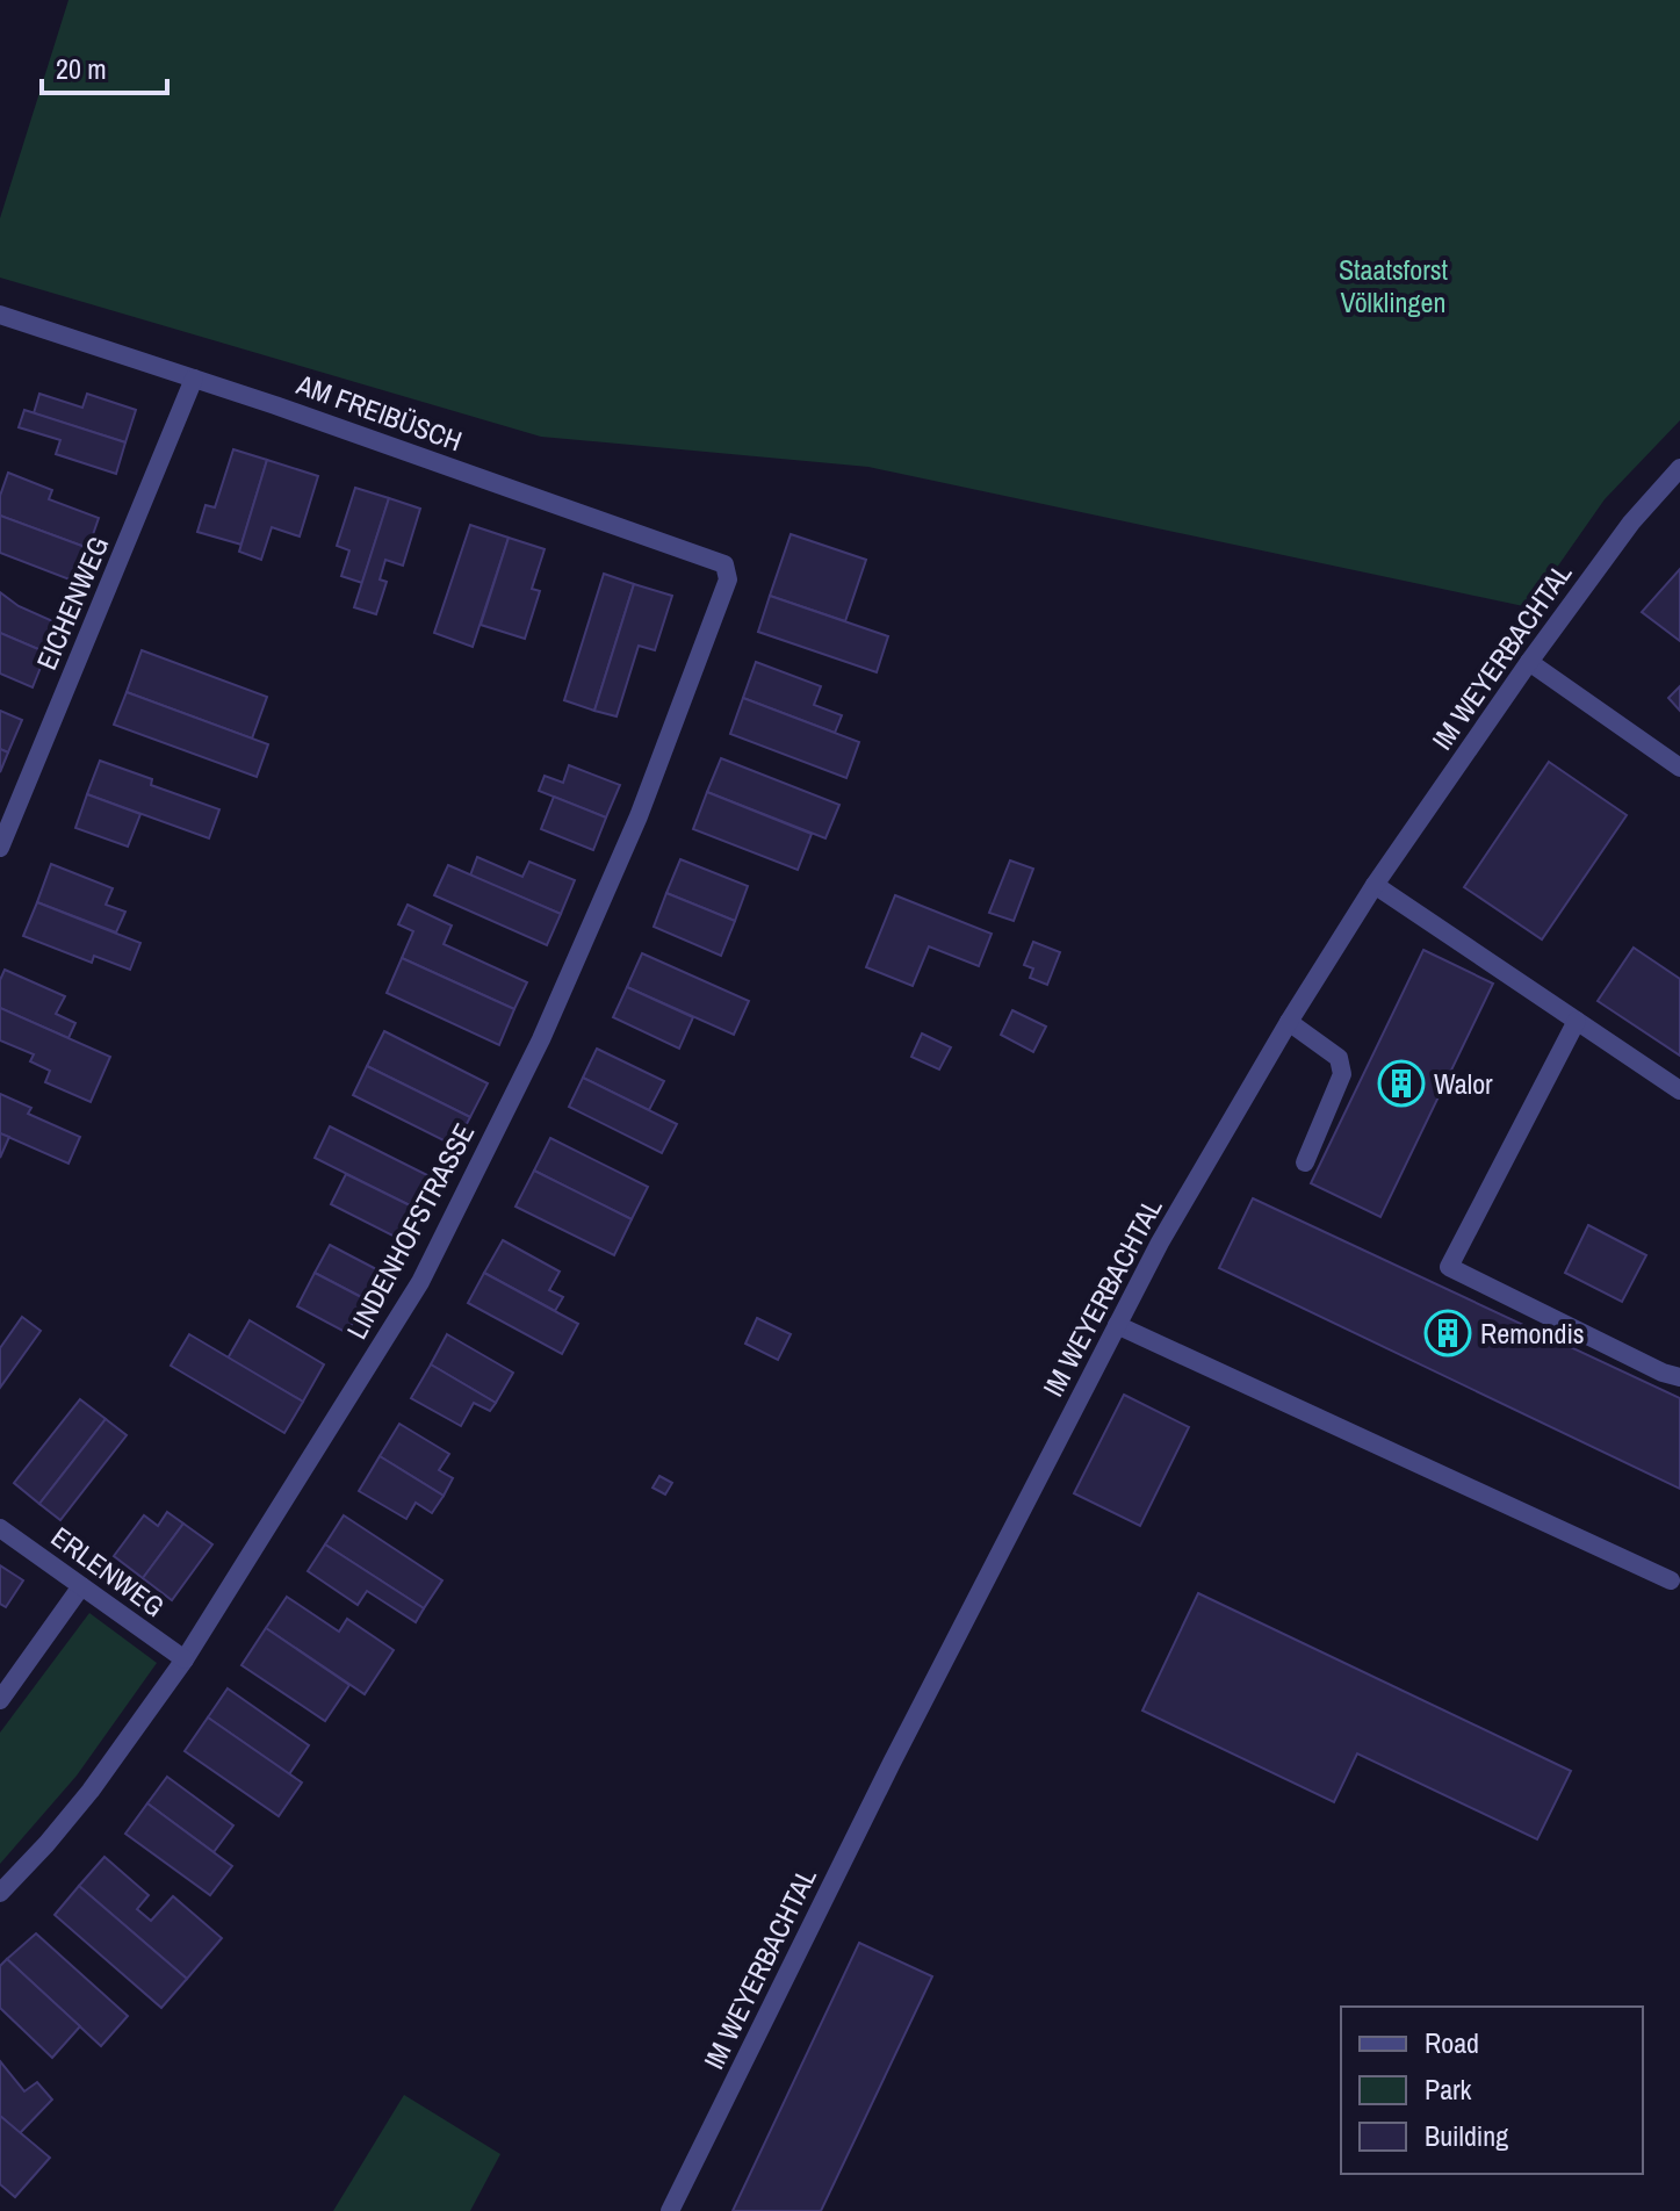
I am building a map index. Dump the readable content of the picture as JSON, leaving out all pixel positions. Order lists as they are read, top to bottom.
{
  "streets": {
    "street": [
      "AM FREIBÜSCH",
      "EICHENWEG",
      "IM WEYERBACHTAL",
      "LINDENHOFSTRASSE",
      "ERLENWEG"
    ]
  },
  "crossings": [
    ["AM FREIBÜSCH", "EICHENWEG"],
    ["AM FREIBÜSCH", "LINDENHOFSTRASSE"],
    ["LINDENHOFSTRASSE", "ERLENWEG"]
  ],
  "parks": ["Staatsforst Völklingen"],
  "places": {
    "building": ["Walor", "Remondis"]
  },
  "legend": ["Road", "Park", "Building"],
  "scale_bar": "20 m"
}
